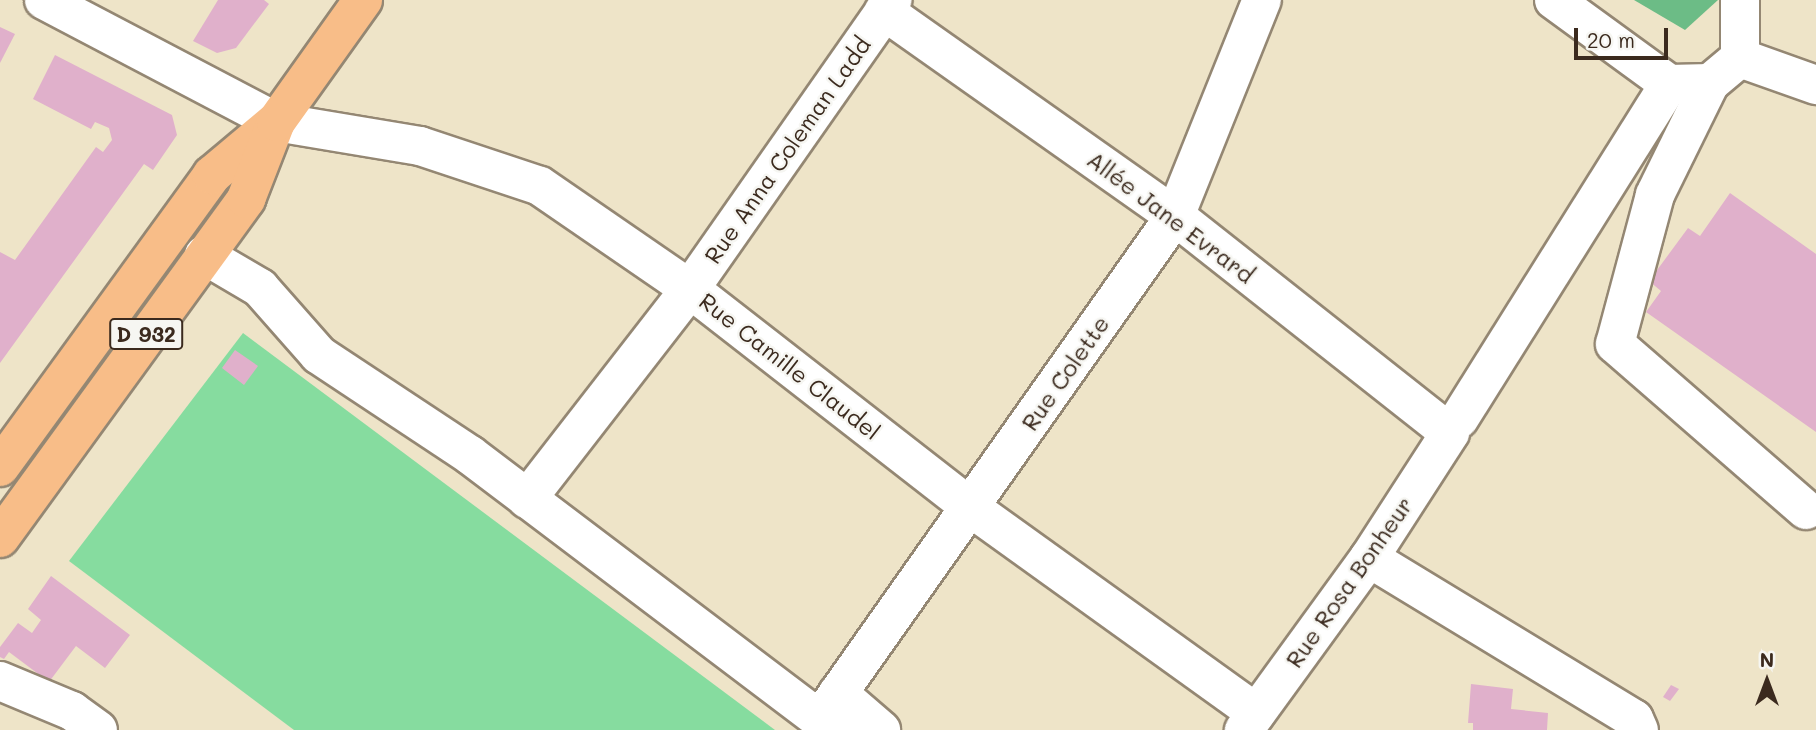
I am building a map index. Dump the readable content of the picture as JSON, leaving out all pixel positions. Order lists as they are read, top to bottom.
{
  "streets": {
    "main road": ["D 932"],
    "street": [
      "Rue Anna Coleman Ladd",
      "Allée Jane Evrard",
      "Rue Camille Claudel",
      "Rue Colette",
      "Rue Rosa Bonheur"
    ]
  },
  "crossings": [
    ["Rue Anna Coleman Ladd", "Allée Jane Evrard"],
    ["Rue Anna Coleman Ladd", "Rue Camille Claudel"],
    ["Allée Jane Evrard", "Rue Colette"],
    ["Allée Jane Evrard", "Rue Rosa Bonheur"],
    ["D 932", "Rue Camille Claudel"],
    ["Rue Camille Claudel", "Rue Colette"],
    ["Rue Camille Claudel", "Rue Rosa Bonheur"]
  ],
  "scale_bar": "20 m",
  "north": "top"
}
